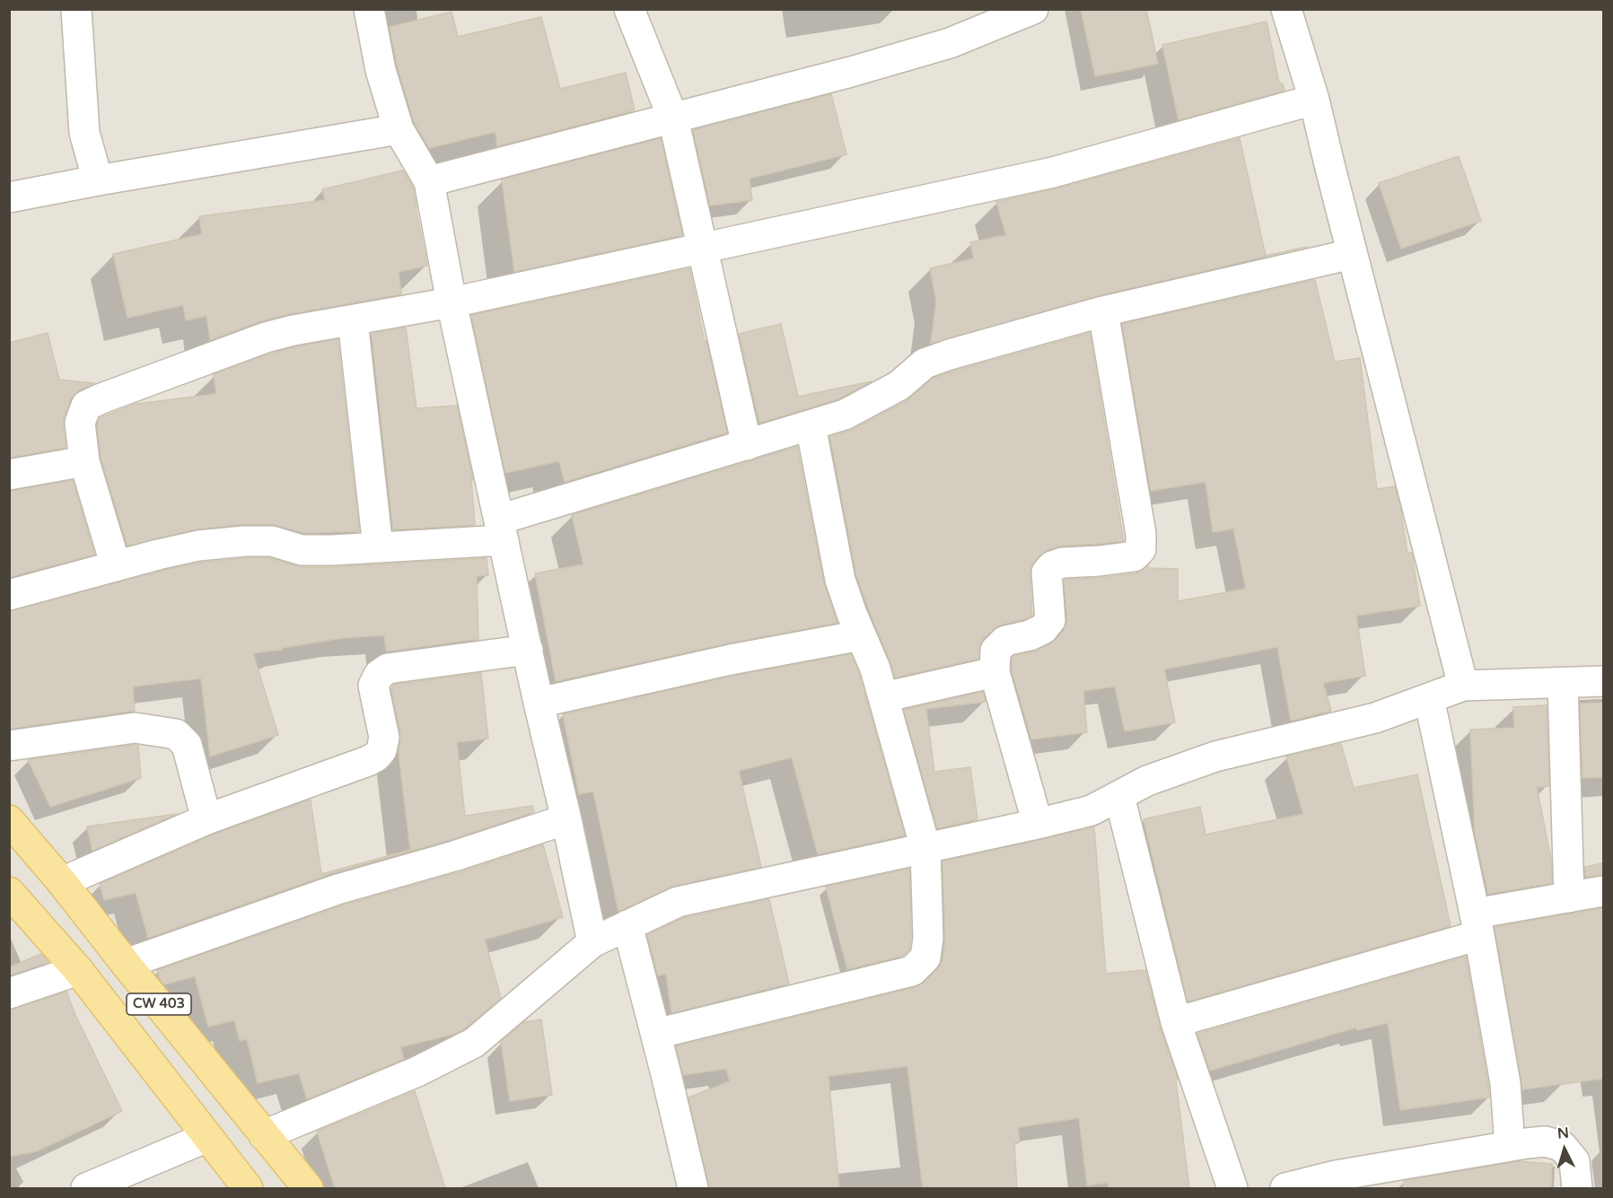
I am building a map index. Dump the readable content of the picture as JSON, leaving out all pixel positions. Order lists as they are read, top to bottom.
{
  "streets": {
    "main road": ["CW 403"]
  },
  "north": "top"
}
